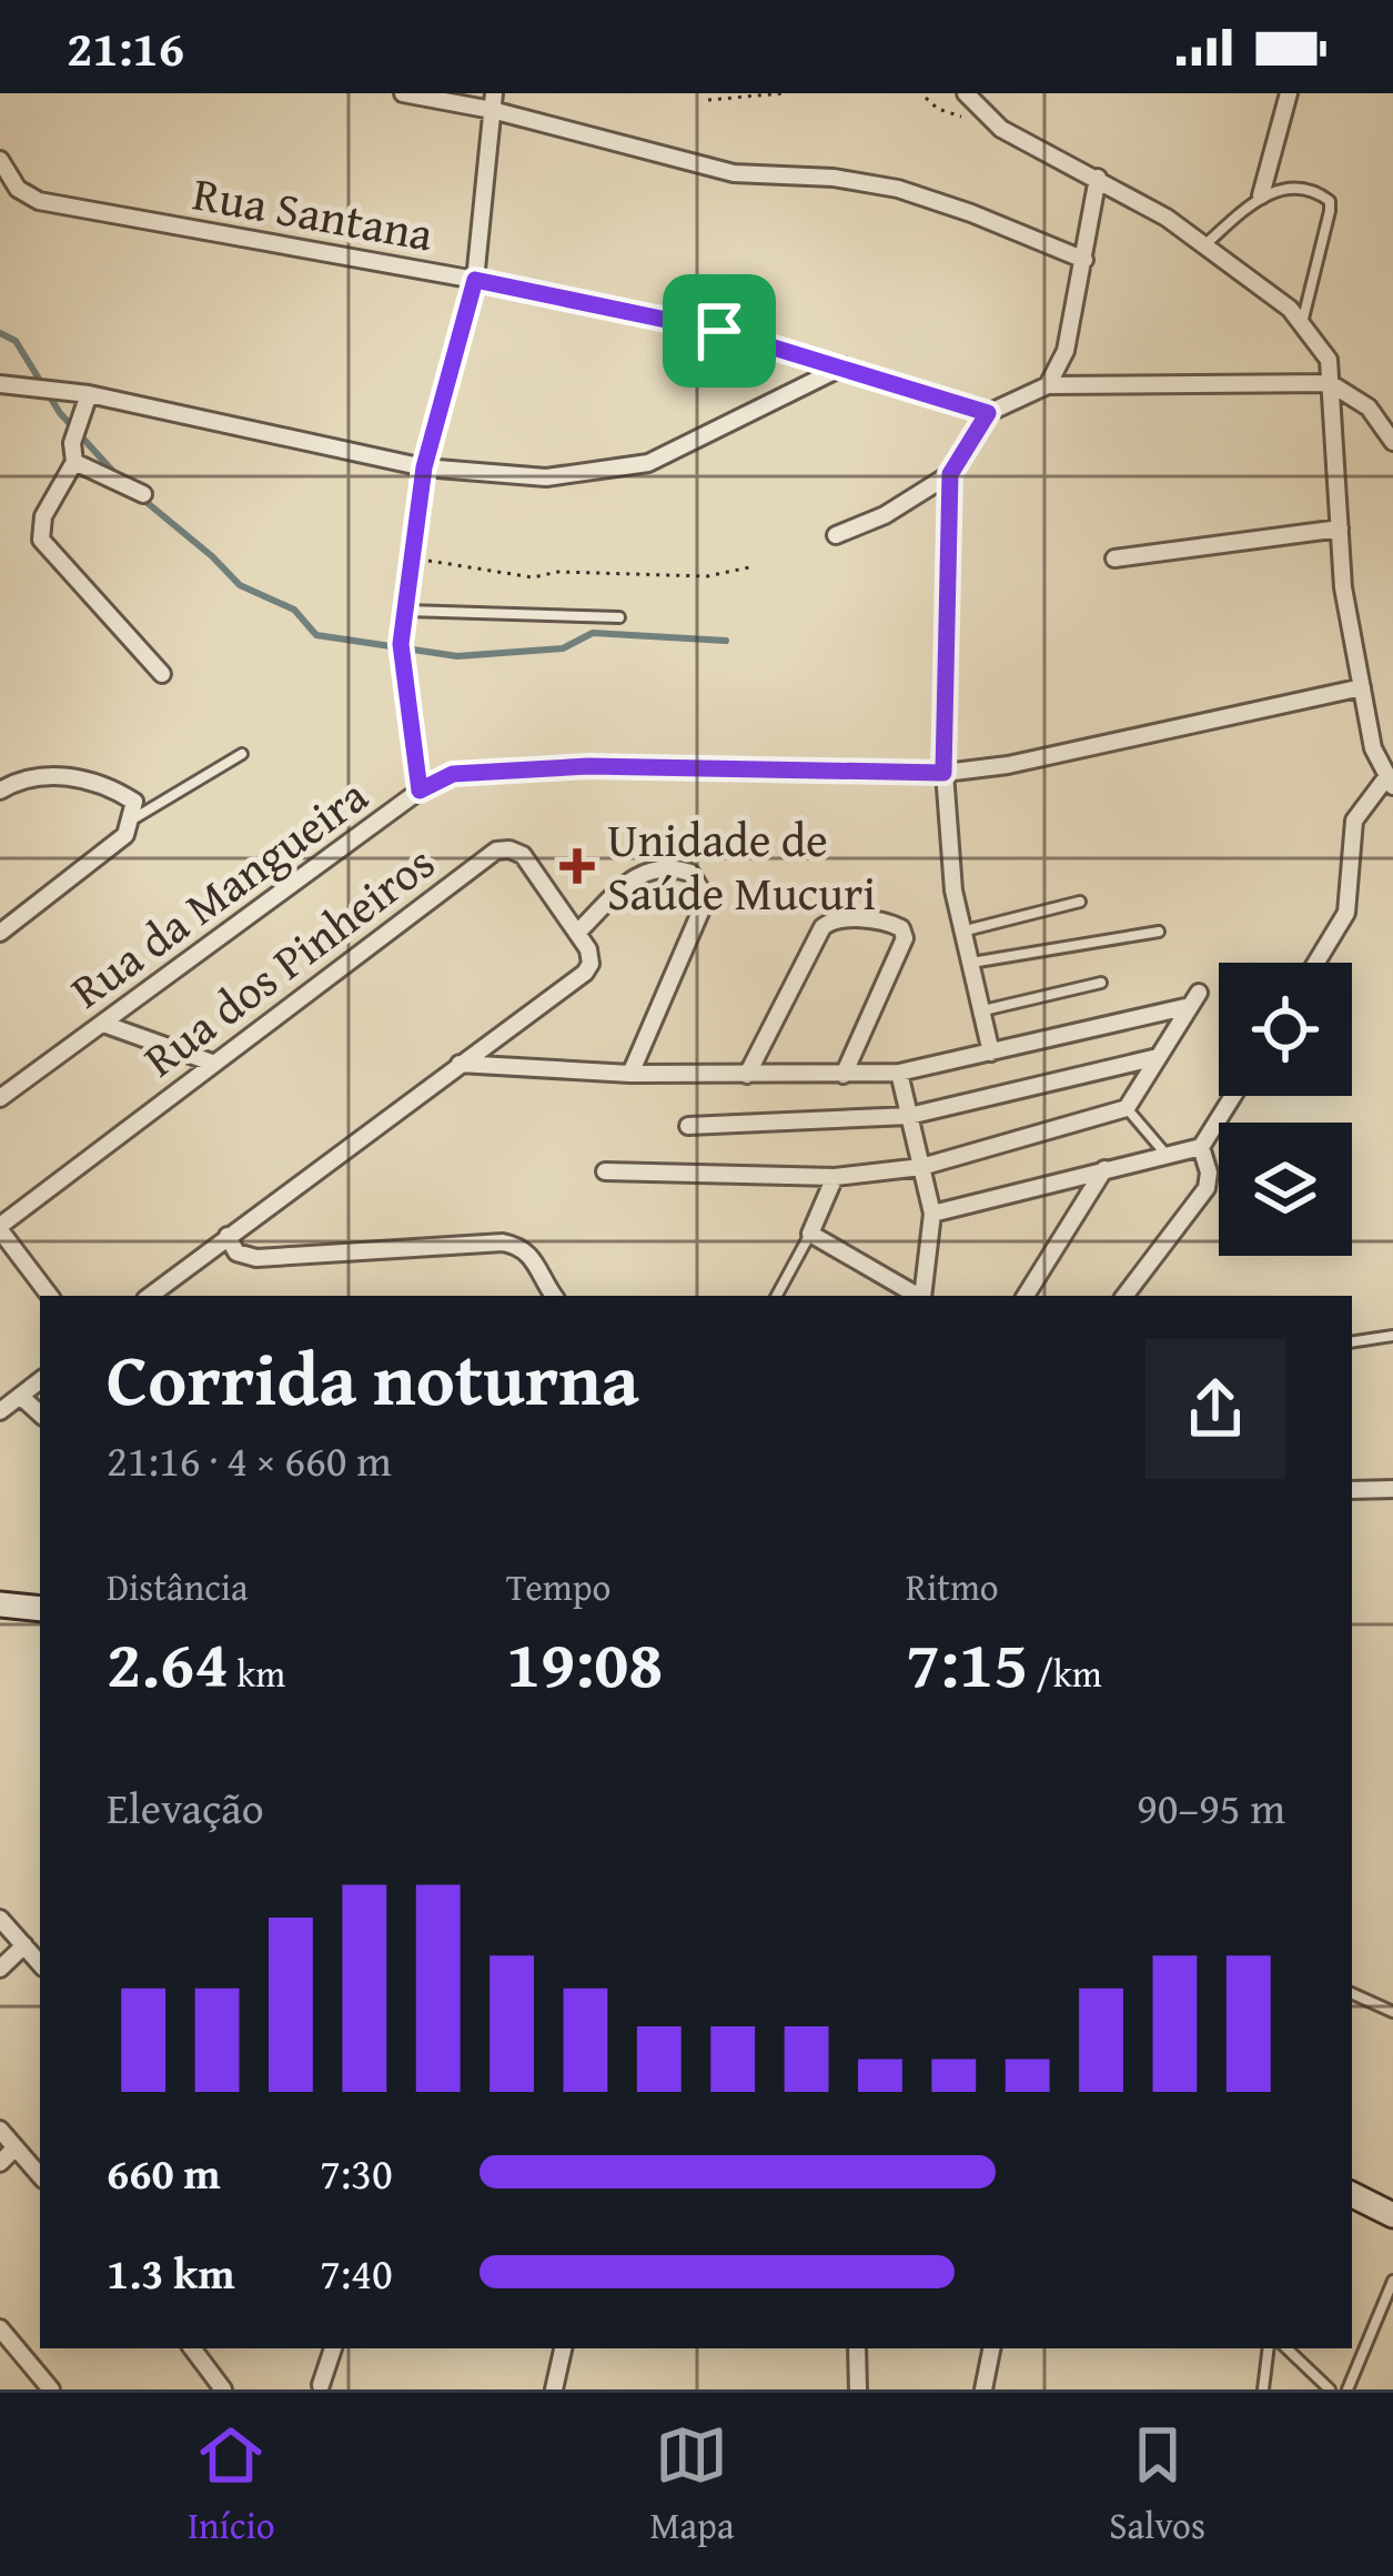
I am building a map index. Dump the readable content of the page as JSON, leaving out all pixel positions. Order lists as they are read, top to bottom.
{
  "streets": {
    "street": ["Rua Santana", "Rua da Mangueira", "Rua dos Pinheiros"]
  },
  "places": {
    "health": ["Unidade de Saúde Mucuri"]
  },
  "page": {
    "status": "21:16",
    "heading": ["Corrida noturna", "21:16 · 4 × 660 m"],
    "stats": [
      ["Distância", "2.64 km"],
      ["Tempo", "19:08"],
      ["Ritmo", "7:15 /km"]
    ],
    "chart": ["Elevação", "90–95 m"],
    "list": [
      {
        "name": "660 m",
        "note": "7:30"
      },
      {
        "name": "1.3 km",
        "note": "7:40"
      }
    ],
    "tabs": ["Início", "Mapa", "Salvos"]
  }
}
